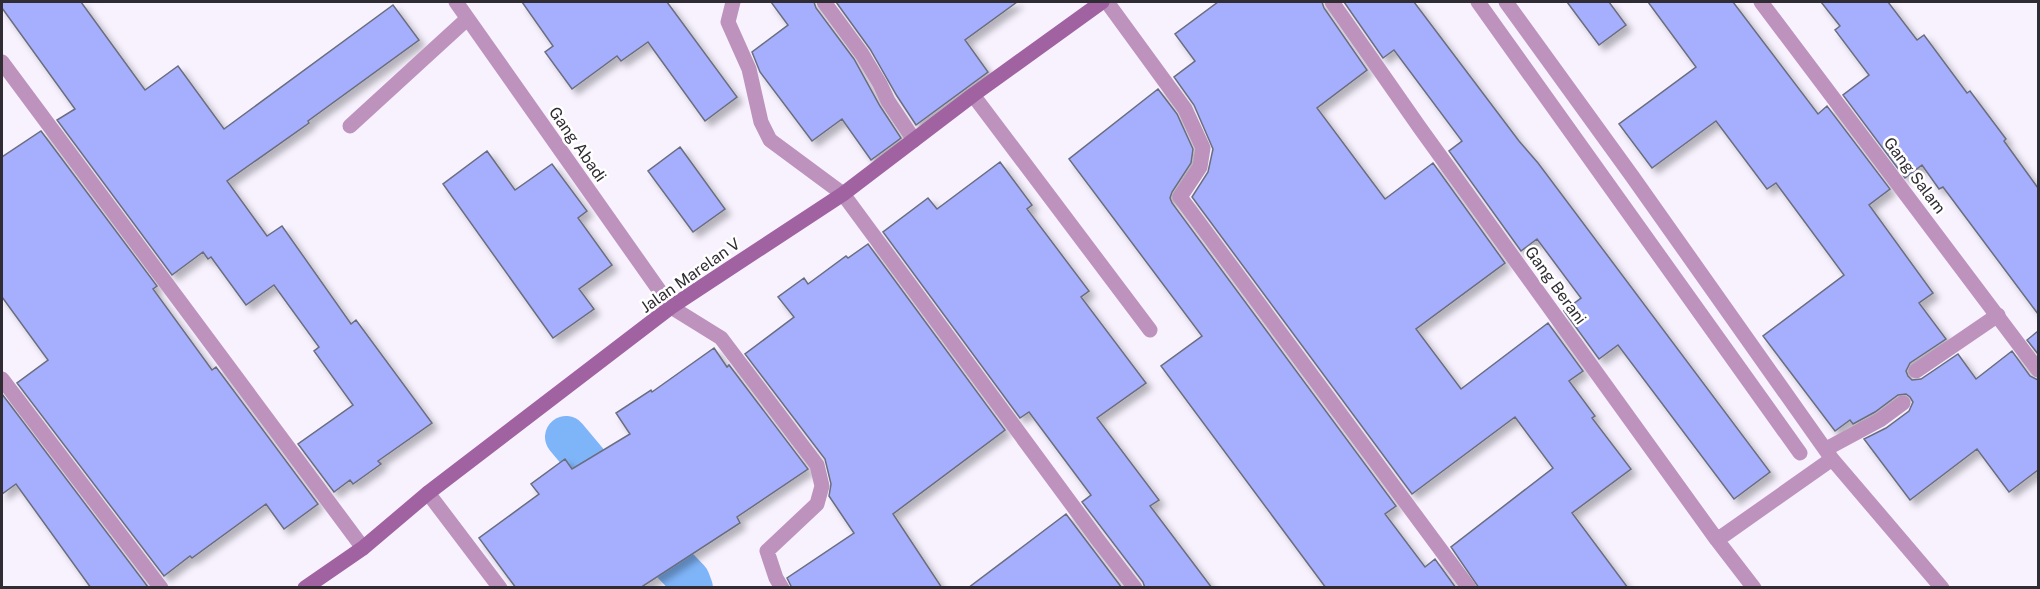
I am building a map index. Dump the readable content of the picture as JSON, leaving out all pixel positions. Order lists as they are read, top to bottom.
{
  "streets": {
    "street": [
      "Gang Abadi",
      "Gang Salam",
      "Jalan Marelan V",
      "Gang Berani"
    ]
  },
  "crossings": [
    ["Gang Abadi", "Jalan Marelan V"]
  ]
}
